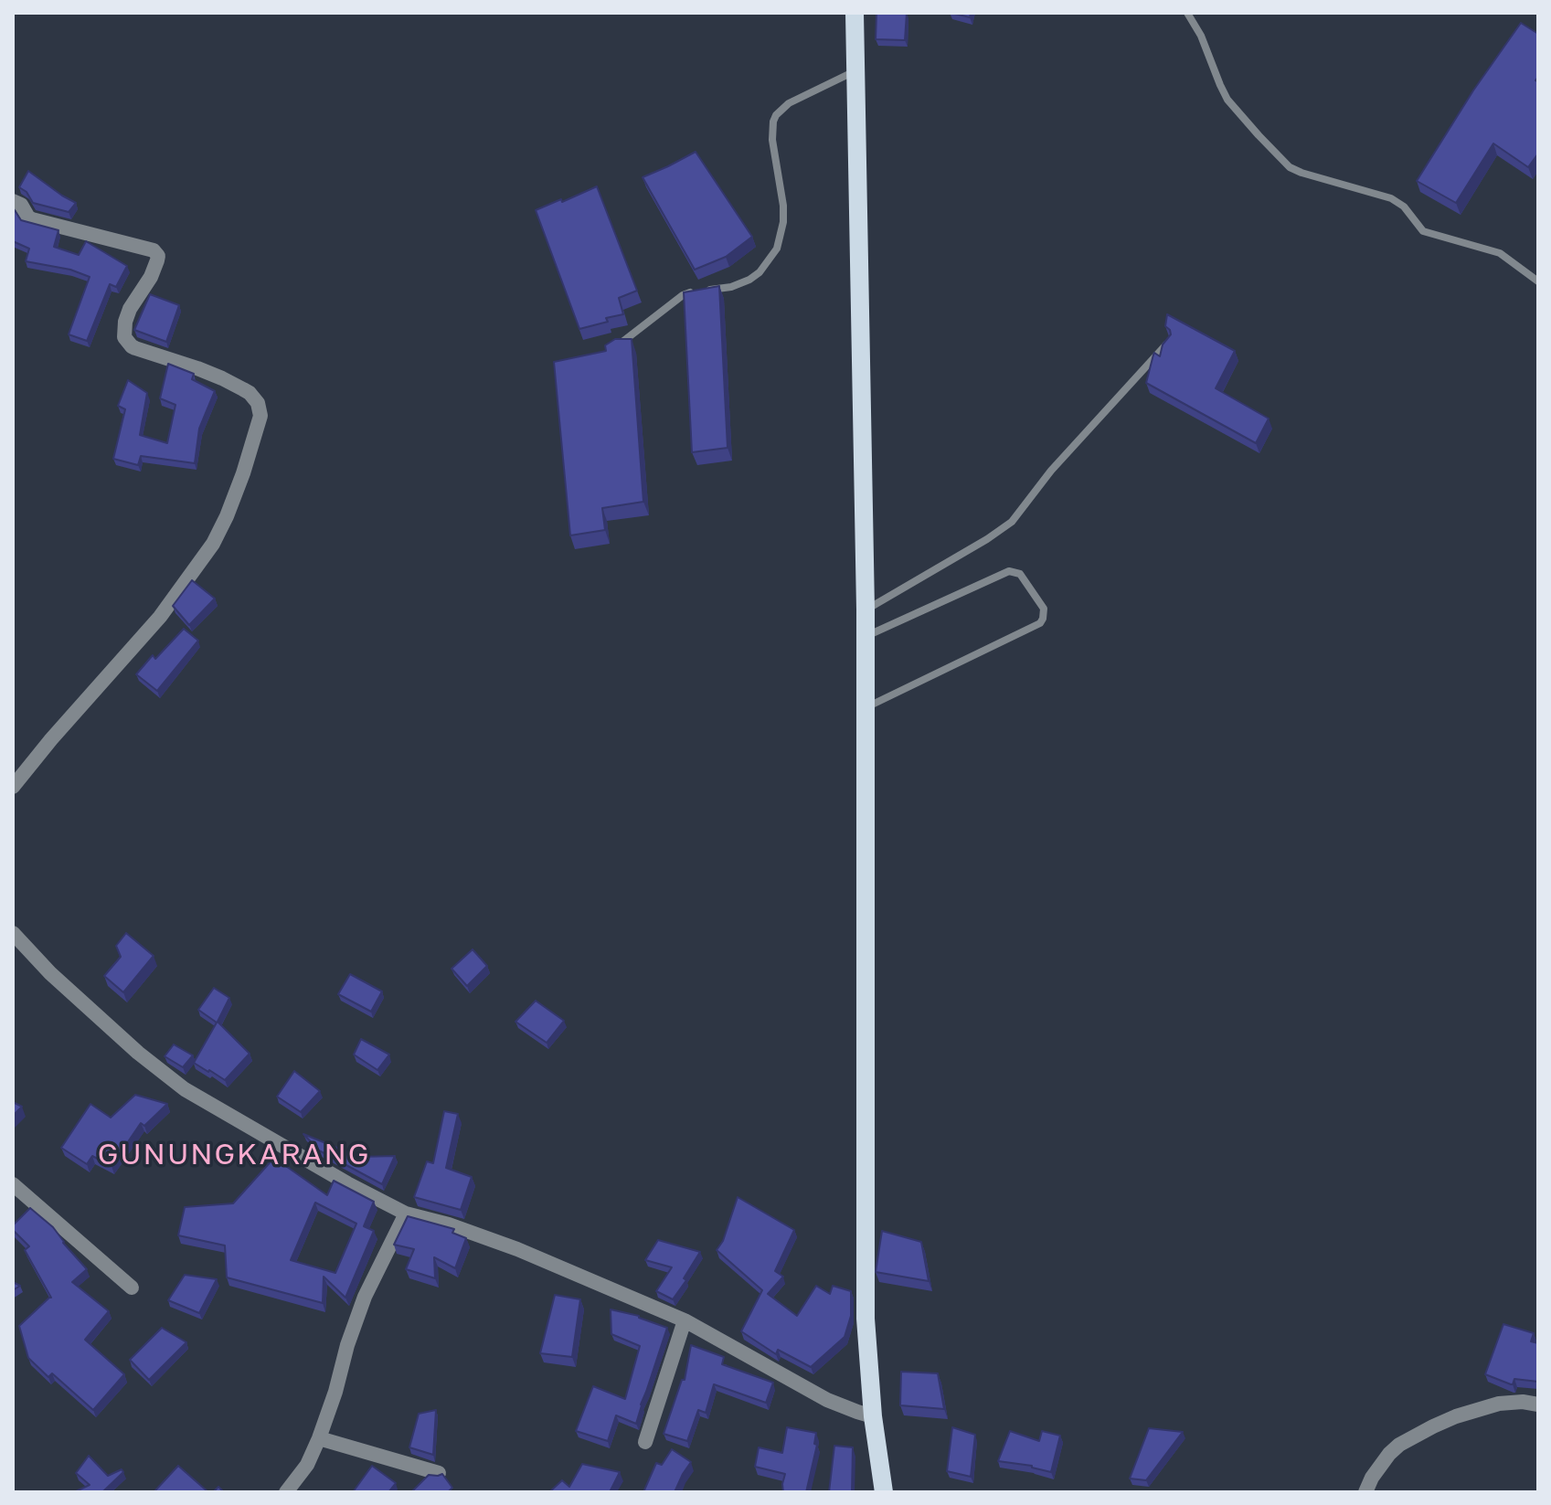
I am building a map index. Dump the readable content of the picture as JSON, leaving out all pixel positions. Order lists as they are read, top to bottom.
{
  "districts": ["GUNUNGKARANG"]
}
